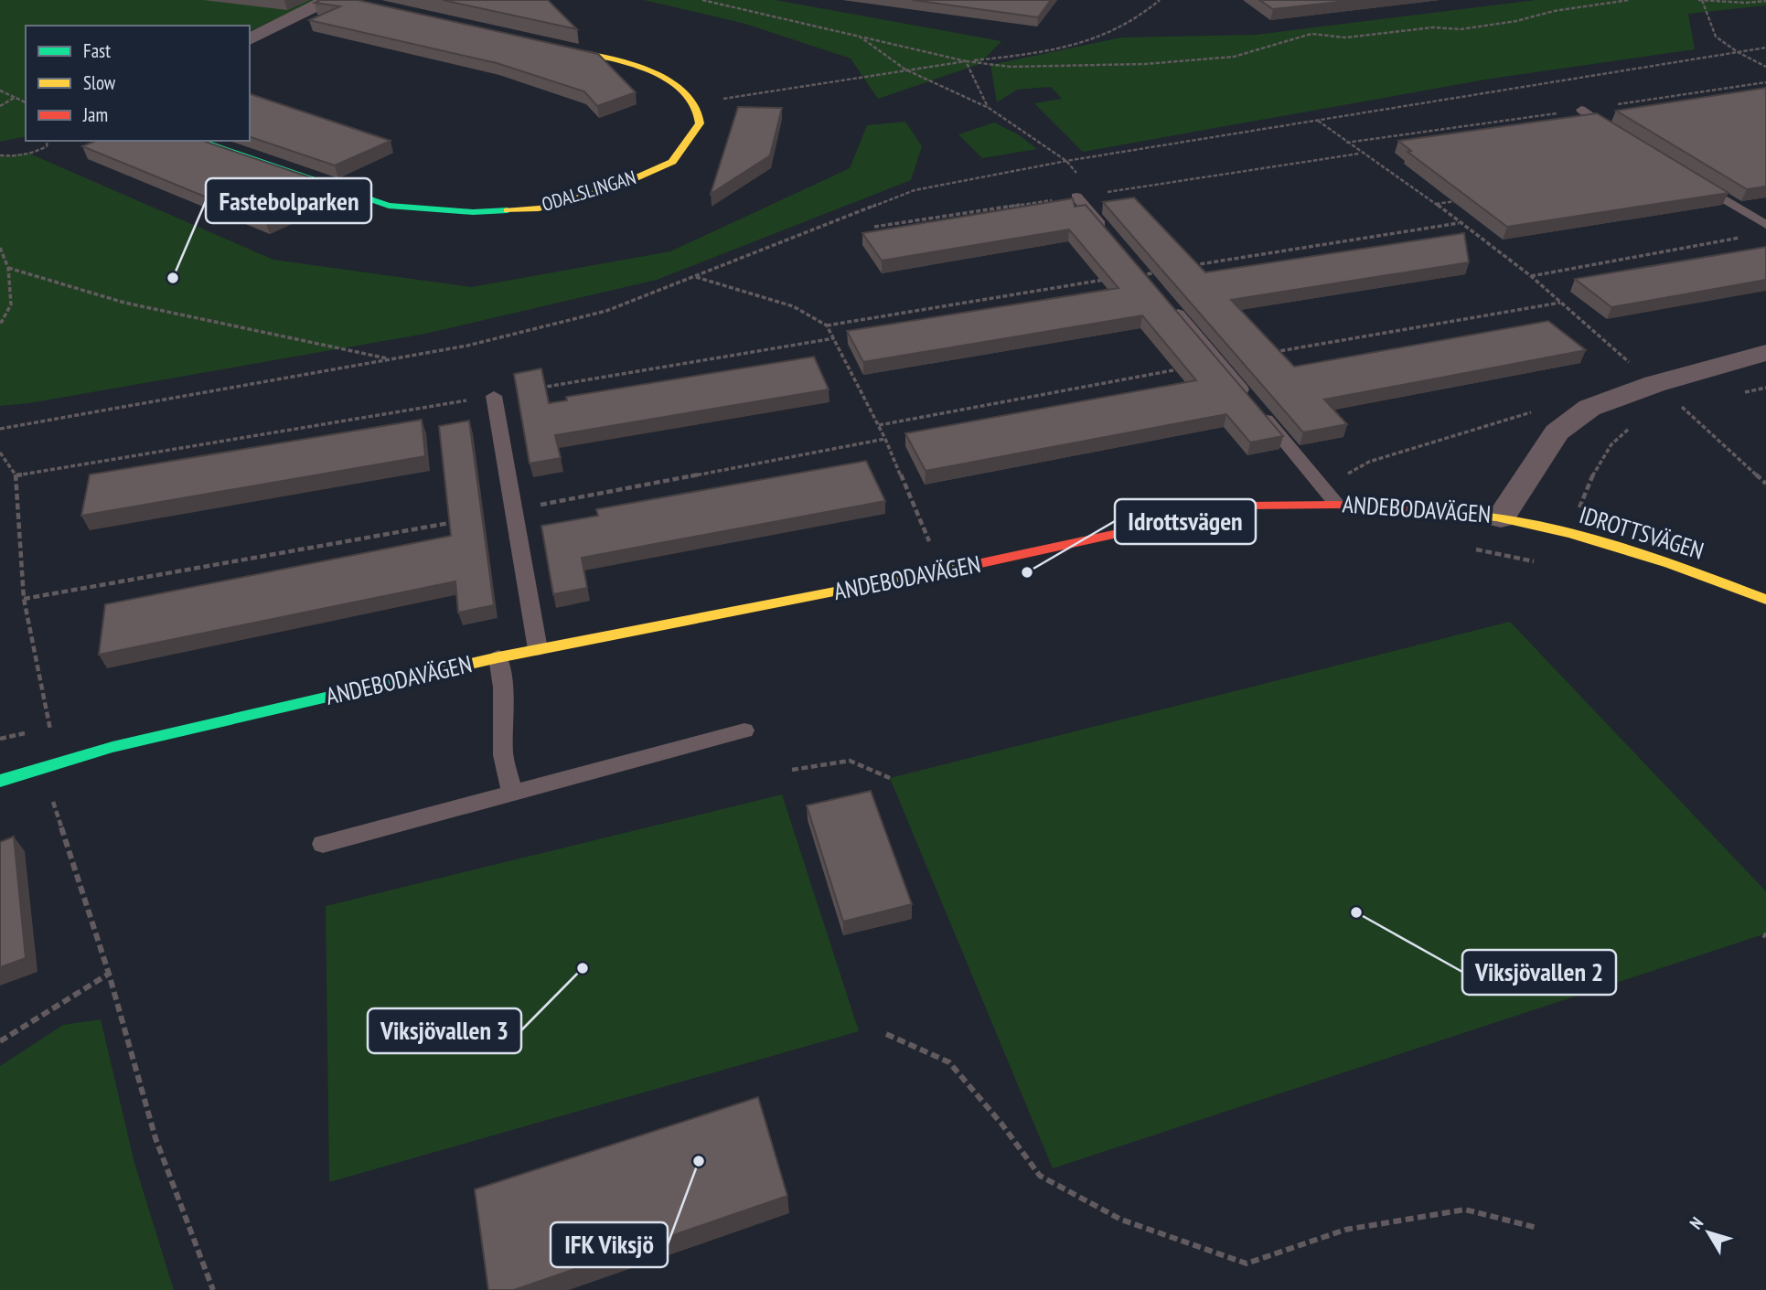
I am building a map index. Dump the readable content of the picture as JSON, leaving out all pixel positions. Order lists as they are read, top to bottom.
{
  "streets": {
    "street": ["ODALSLINGAN", "ANDEBODAVÄGEN", "IDROTTSVÄGEN"]
  },
  "crossings": [
    ["ANDEBODAVÄGEN", "IDROTTSVÄGEN"]
  ],
  "places": [
    "Fastebolparken",
    "Idrottsvägen",
    "Viksjövallen 2",
    "Viksjövallen 3",
    "IFK Viksjö"
  ],
  "legend": ["Fast", "Slow", "Jam"],
  "north": "top left"
}
